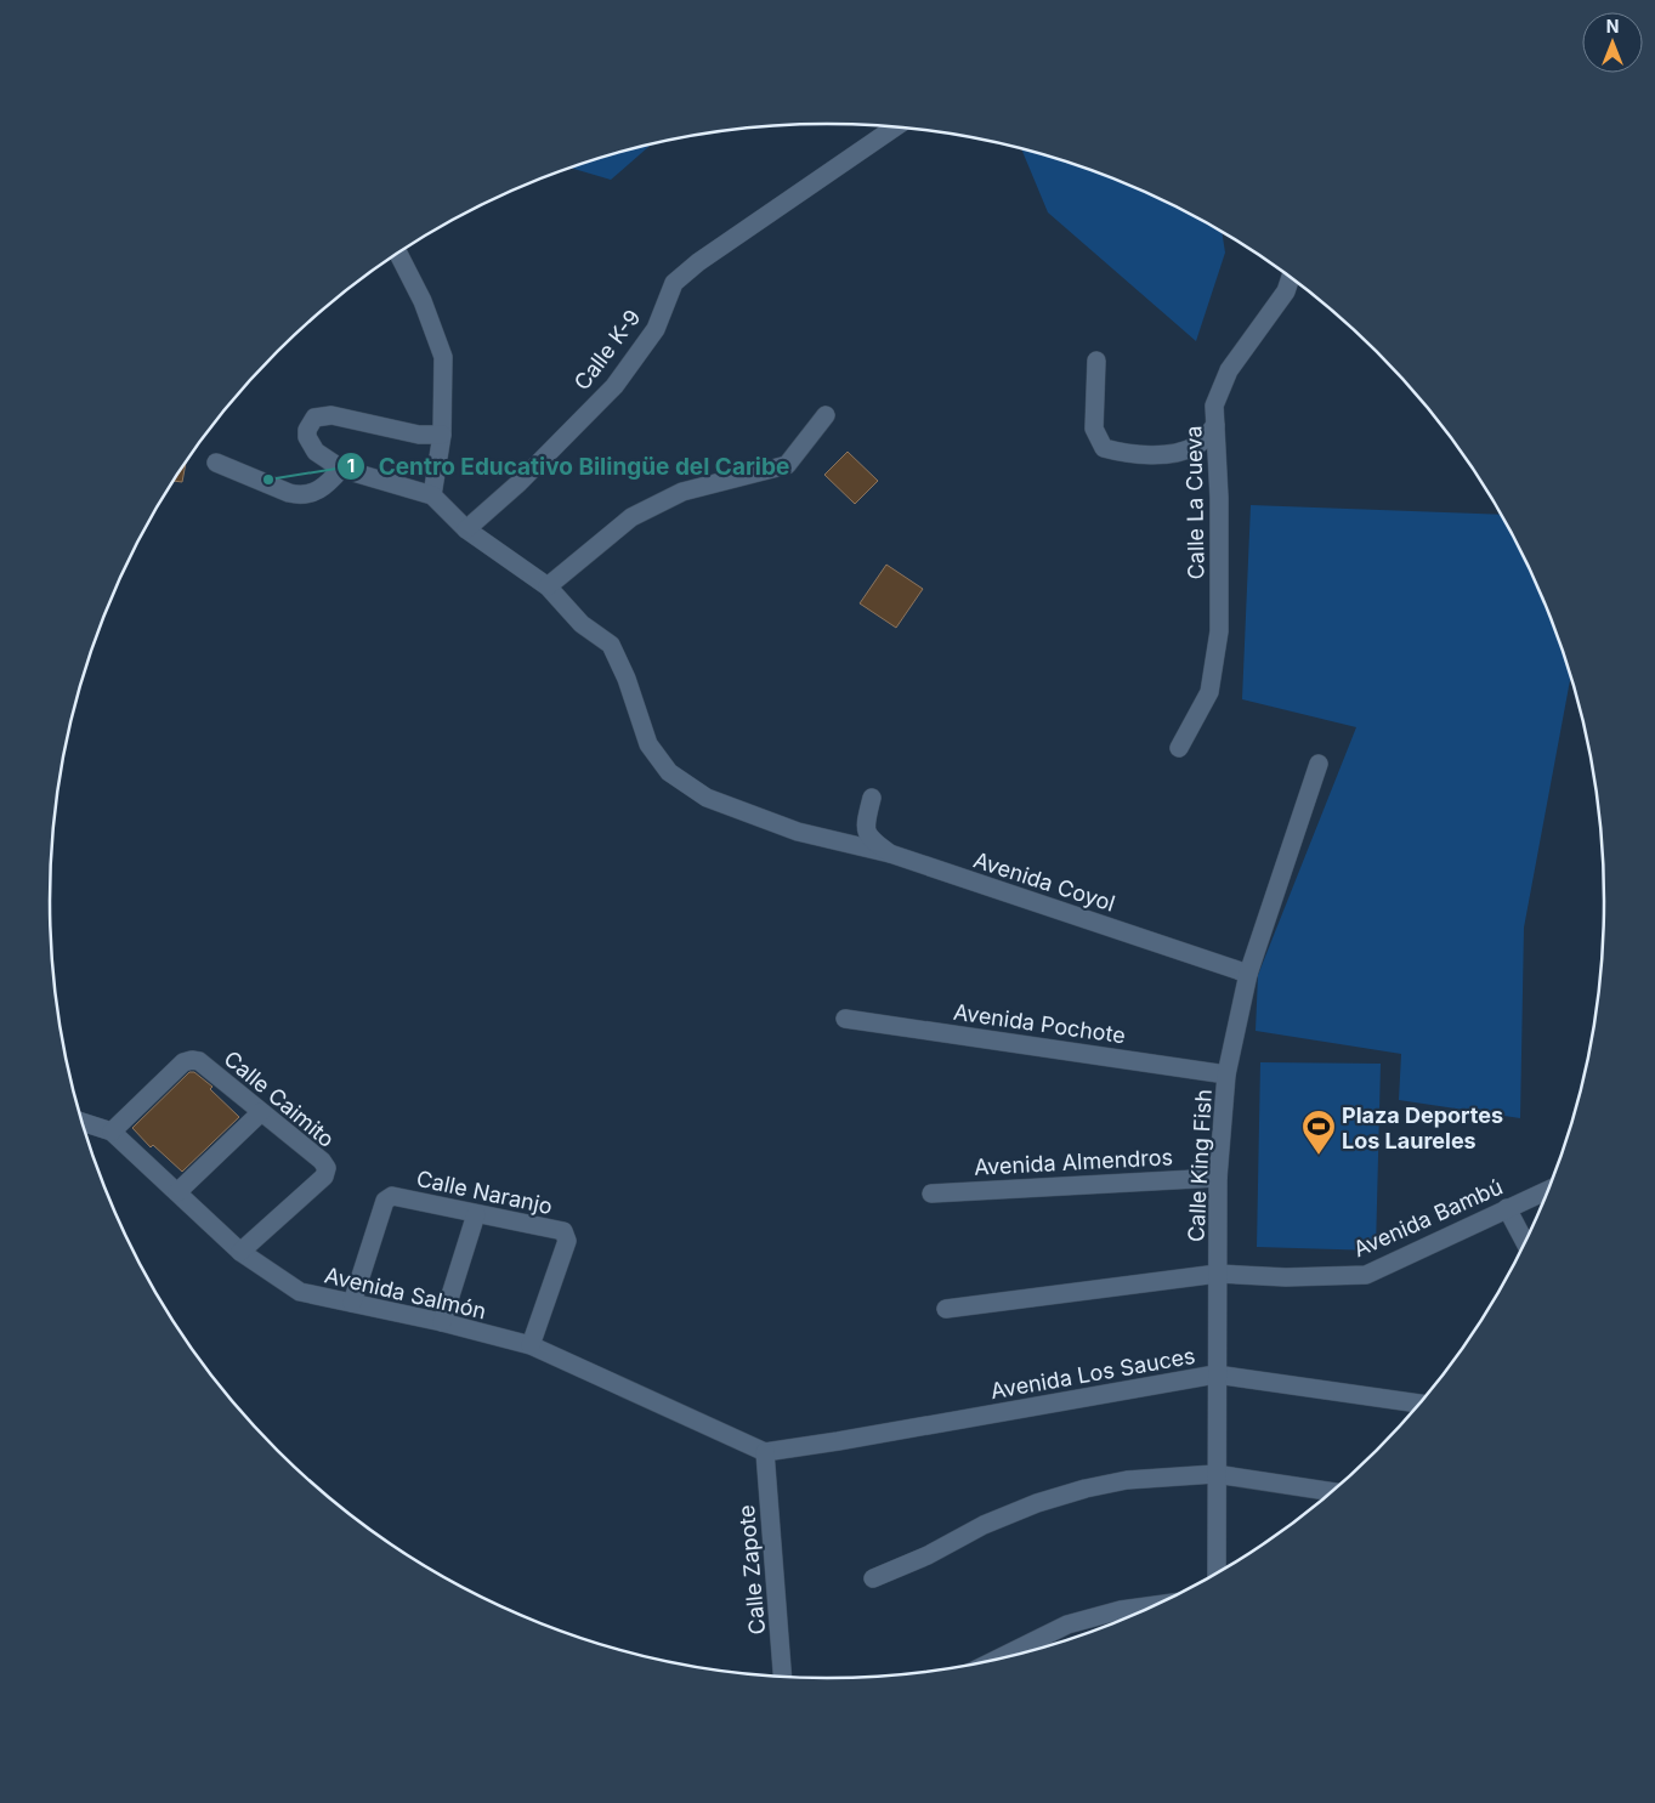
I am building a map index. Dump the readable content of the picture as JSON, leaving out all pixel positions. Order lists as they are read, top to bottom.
{
  "streets": {
    "street": [
      "Calle K-9",
      "Calle La Cueva",
      "Avenida Coyol",
      "Avenida Pochote",
      "Calle Caimito",
      "Avenida Almendros",
      "Calle King Fish",
      "Calle Naranjo",
      "Avenida Bambú",
      "Avenida Salmón",
      "Avenida Los Sauces",
      "Calle Zapote"
    ]
  },
  "crossings": [
    ["Avenida Coyol", "Calle King Fish"],
    ["Avenida Pochote", "Calle King Fish"],
    ["Calle Caimito", "Avenida Salmón"],
    ["Avenida Almendros", "Calle King Fish"],
    ["Calle King Fish", "Avenida Bambú"],
    ["Calle King Fish", "Avenida Los Sauces"],
    ["Calle Naranjo", "Avenida Salmón"],
    ["Avenida Salmón", "Avenida Los Sauces"],
    ["Avenida Salmón", "Calle Zapote"],
    ["Avenida Los Sauces", "Calle Zapote"]
  ],
  "places": {
    "other": ["Centro Educativo Bilingüe del Caribe"],
    "sports": ["Plaza Deportes Los Laureles"]
  },
  "north": "top"
}
